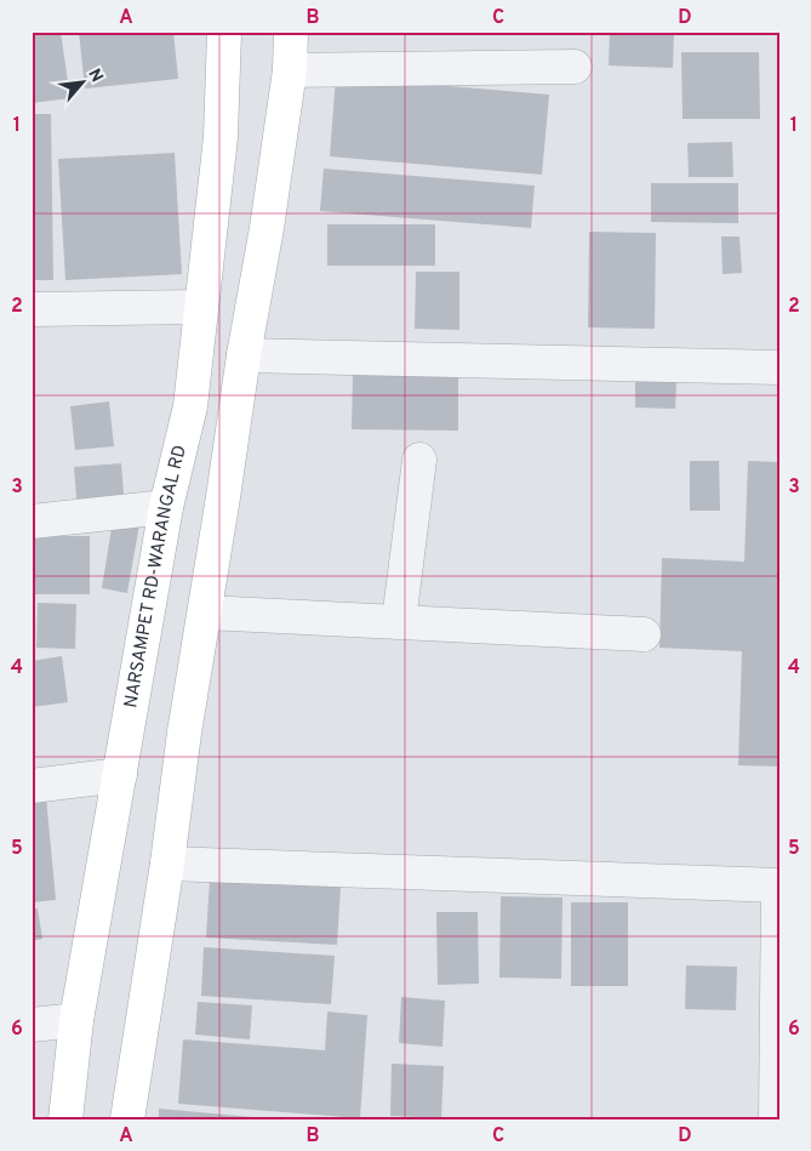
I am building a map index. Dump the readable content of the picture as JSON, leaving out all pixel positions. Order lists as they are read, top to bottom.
{
  "streets": {
    "main road": ["NARSAMPET RD-WARANGAL RD"]
  },
  "north": "top right",
  "grid": {
    "columns": [
      "A",
      "B",
      "C",
      "D"
    ],
    "rows": [
      "1",
      "2",
      "3",
      "4",
      "5",
      "6"
    ]
  }
}
